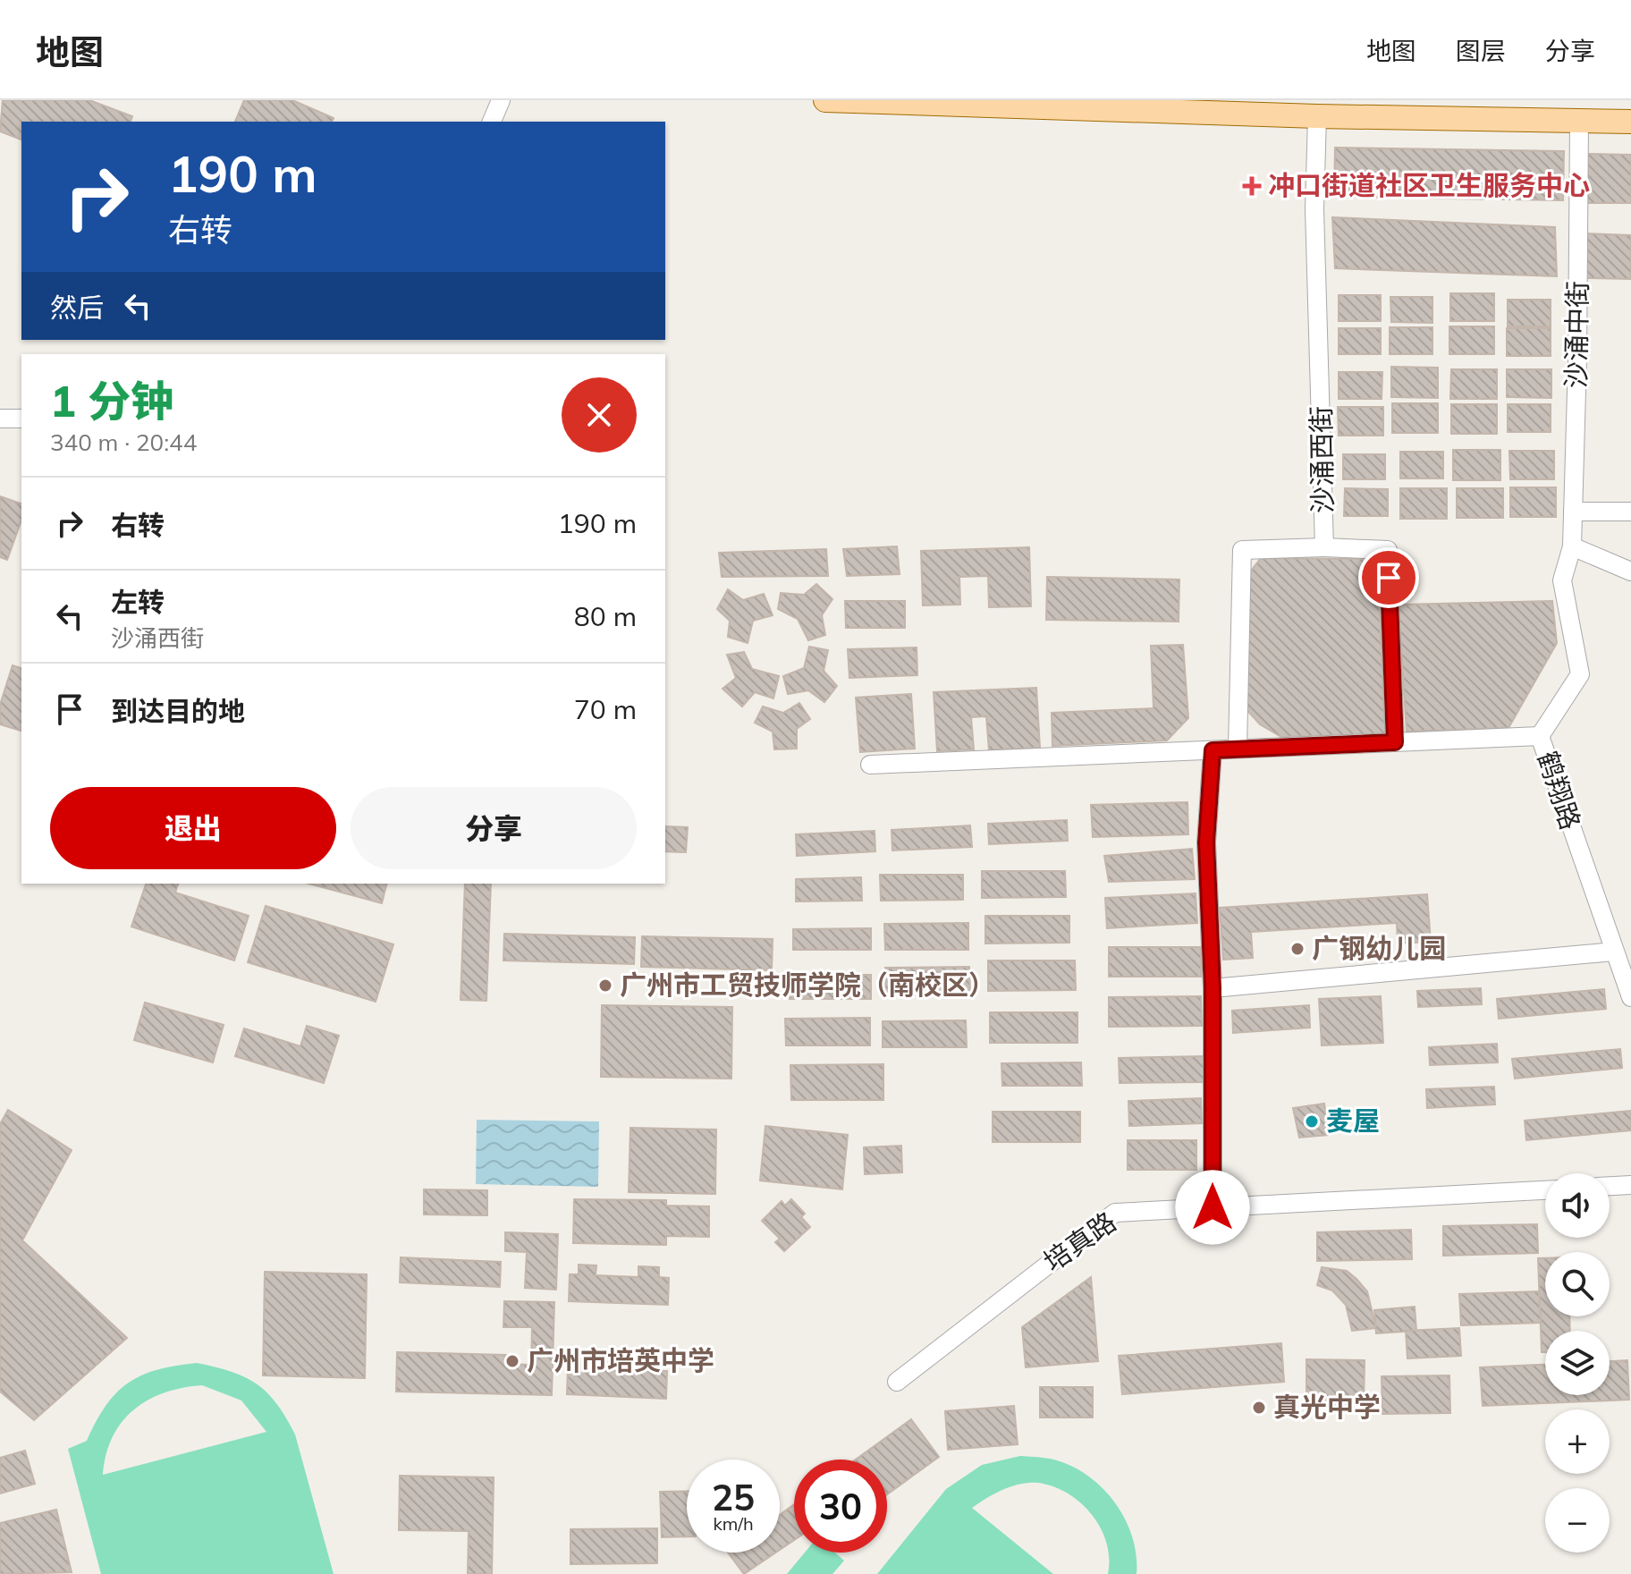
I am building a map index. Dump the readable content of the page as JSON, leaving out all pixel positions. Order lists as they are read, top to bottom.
{
  "streets": {
    "street": [
      "沙涌中街",
      "沙涌西街",
      "鹤翔路",
      "培真路"
    ]
  },
  "crossings": [
    ["沙涌中街", "鹤翔路"]
  ],
  "places": {
    "health": ["冲口街道社区卫生服务中心"],
    "other": [
      "广钢幼儿园",
      "广州市工贸技师学院（南校区）",
      "麦屋",
      "广州市培英中学",
      "真光中学"
    ]
  },
  "page": {
    "header": "地图",
    "nav": ["地图", "图层", "分享"],
    "turn": ["190 m", "右转"],
    "then": "然后",
    "heading": ["1 分钟", "340 m · 20:44"],
    "list": [
      {
        "name": "右转",
        "value": "190 m"
      },
      {
        "name": "左转",
        "note": "沙涌西街",
        "value": "80 m"
      },
      {
        "name": "到达目的地",
        "value": "70 m"
      }
    ],
    "buttons": ["退出", "分享"],
    "map_buttons": ["+", "−"],
    "speed": "25 km/h",
    "limit": "30"
  }
}
